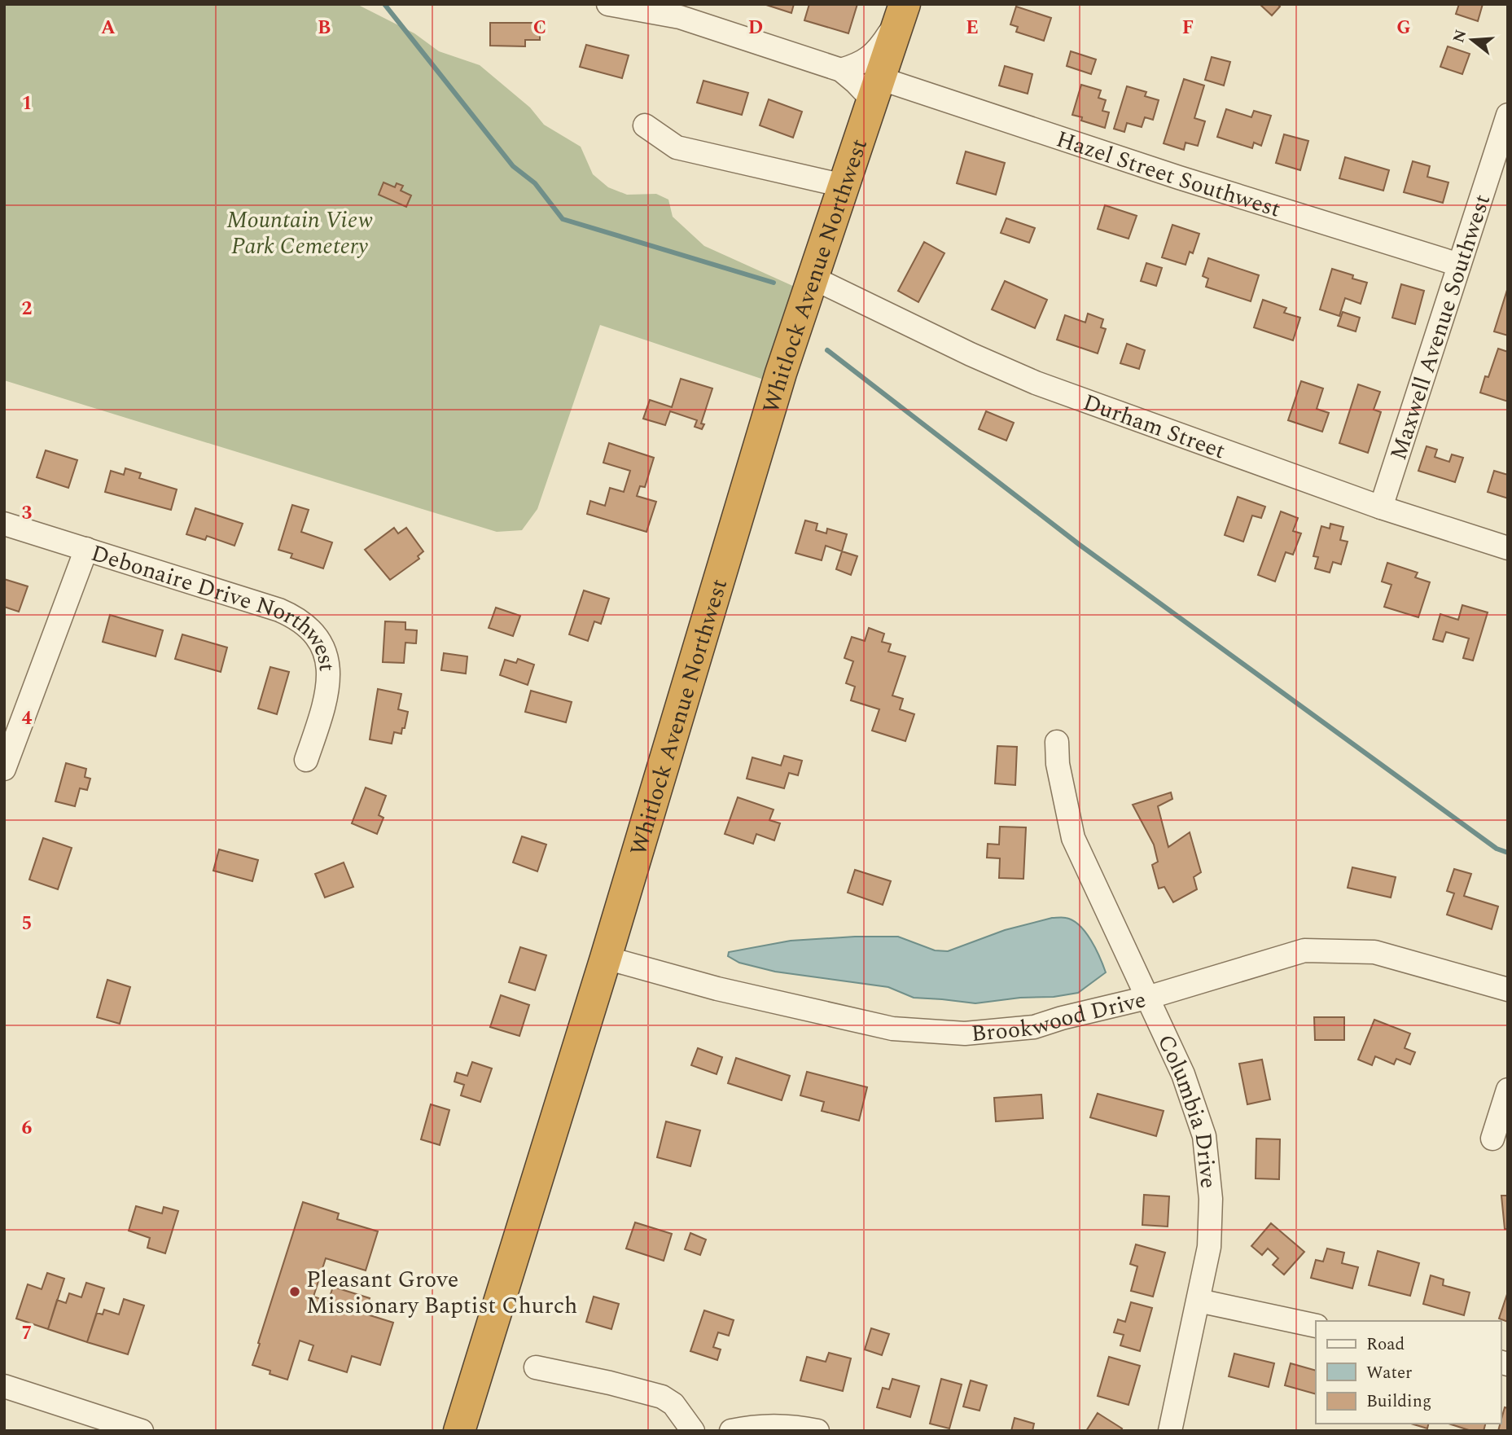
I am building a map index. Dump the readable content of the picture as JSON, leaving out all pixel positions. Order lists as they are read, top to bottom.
{
  "streets": {
    "highway": ["Whitlock Avenue Northwest"],
    "street": [
      "Hazel Street Southwest",
      "Maxwell Avenue Southwest",
      "Durham Street",
      "Debonaire Drive Northwest",
      "Brookwood Drive",
      "Columbia Drive"
    ]
  },
  "crossings": [
    ["Hazel Street Southwest", "Whitlock Avenue Northwest"],
    ["Hazel Street Southwest", "Maxwell Avenue Southwest"],
    ["Whitlock Avenue Northwest", "Durham Street"],
    ["Whitlock Avenue Northwest", "Brookwood Drive"],
    ["Maxwell Avenue Southwest", "Durham Street"],
    ["Brookwood Drive", "Columbia Drive"]
  ],
  "parks": ["Mountain View Park Cemetery"],
  "places": ["Pleasant Grove Missionary Baptist Church"],
  "legend": ["Road", "Water", "Building"],
  "north": "left",
  "grid": {
    "columns": [
      "A",
      "B",
      "C",
      "D",
      "E",
      "F",
      "G"
    ],
    "rows": [
      "1",
      "2",
      "3",
      "4",
      "5",
      "6",
      "7"
    ]
  }
}
